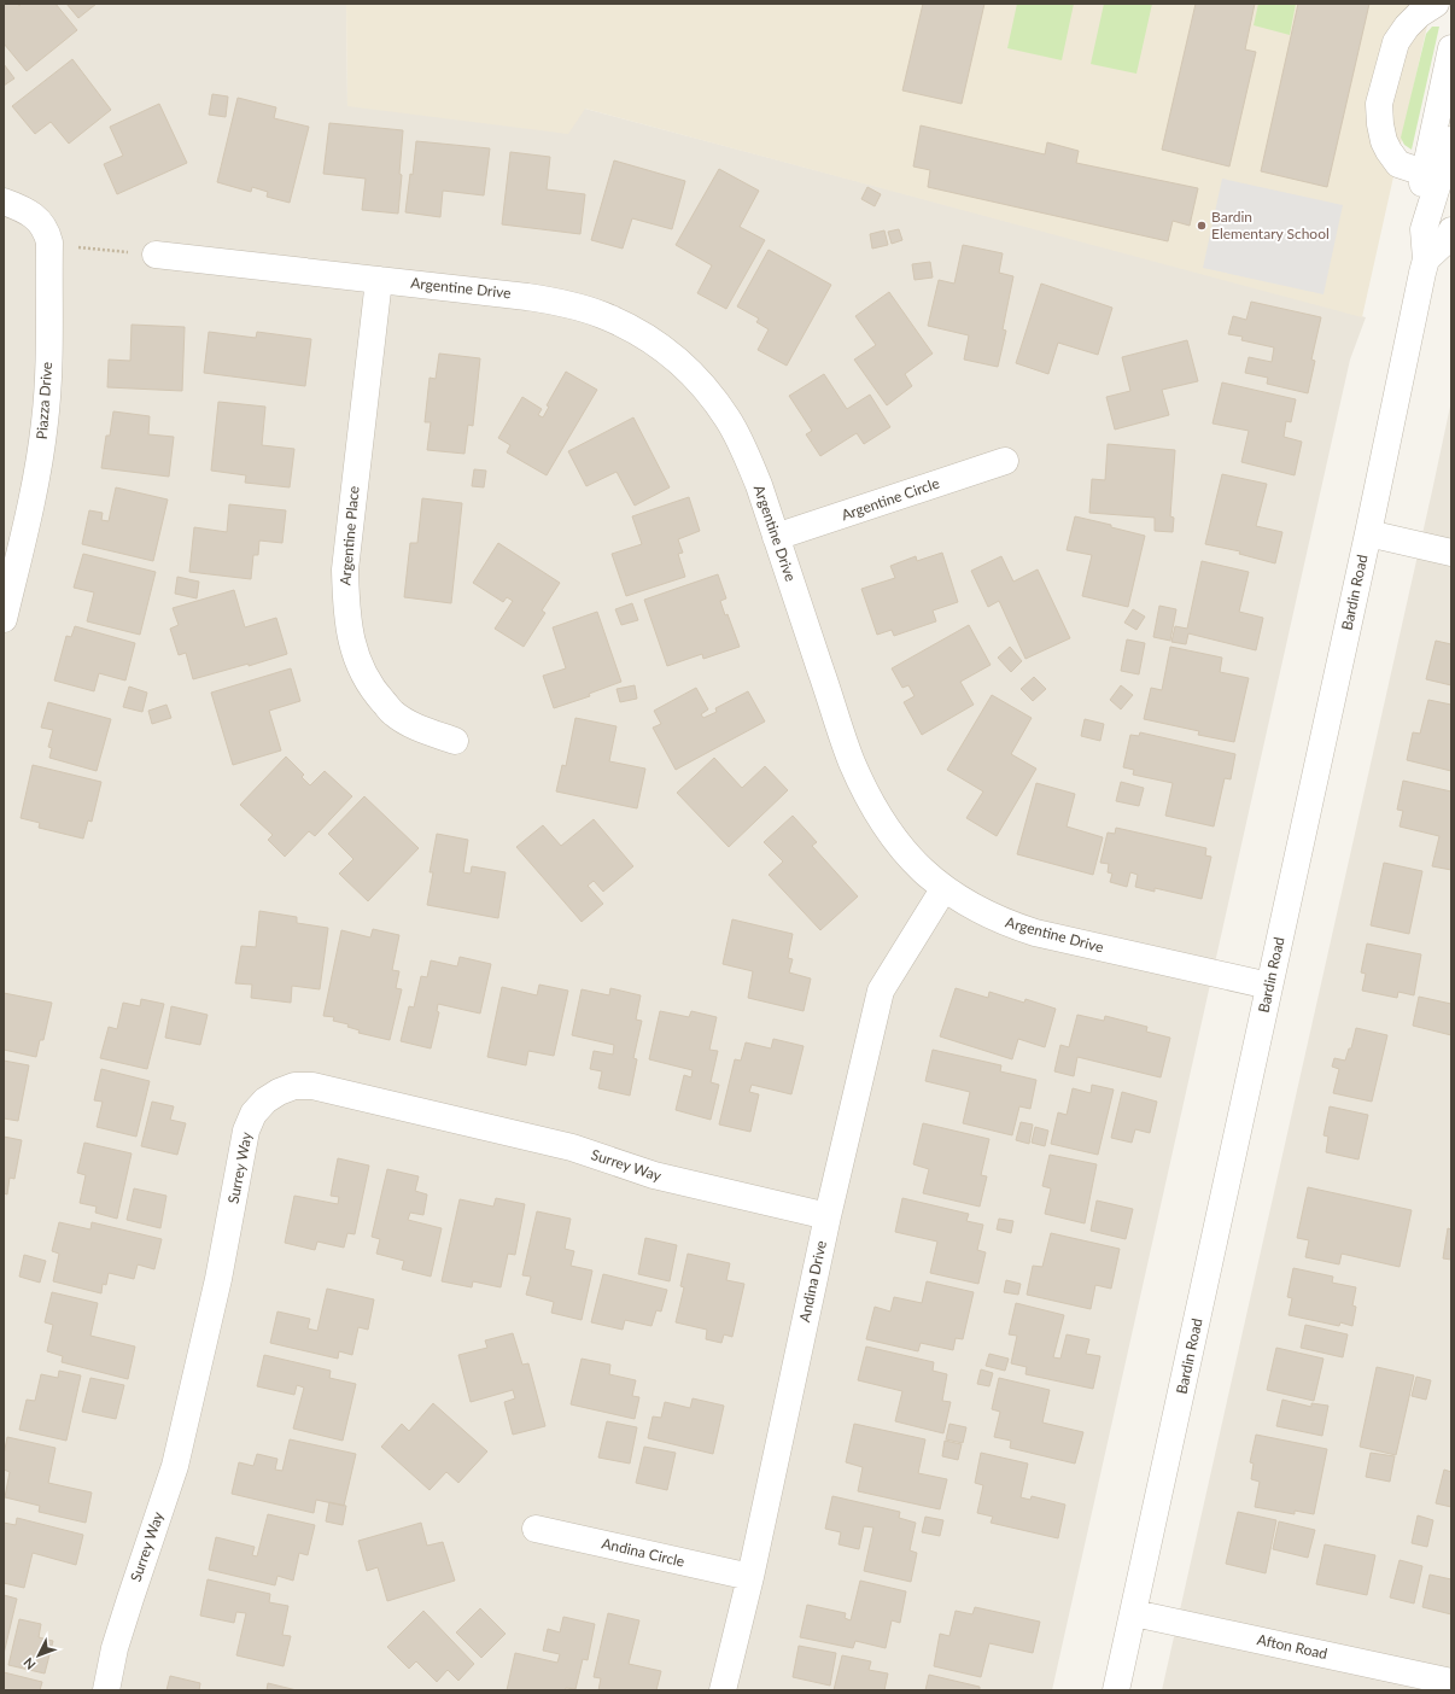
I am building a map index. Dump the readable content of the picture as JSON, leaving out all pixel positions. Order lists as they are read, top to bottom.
{
  "streets": {
    "street": [
      "Argentine Drive",
      "Piazza Drive",
      "Argentine Circle",
      "Argentine Place",
      "Bardin Road",
      "Surrey Way",
      "Andina Drive",
      "Andina Circle",
      "Afton Road"
    ]
  },
  "crossings": [
    ["Argentine Drive", "Argentine Circle"],
    ["Argentine Drive", "Argentine Place"],
    ["Argentine Drive", "Bardin Road"],
    ["Argentine Drive", "Andina Drive"],
    ["Bardin Road", "Afton Road"],
    ["Surrey Way", "Andina Drive"],
    ["Andina Drive", "Andina Circle"]
  ],
  "places": ["Bardin Elementary School"],
  "north": "bottom left"
}
